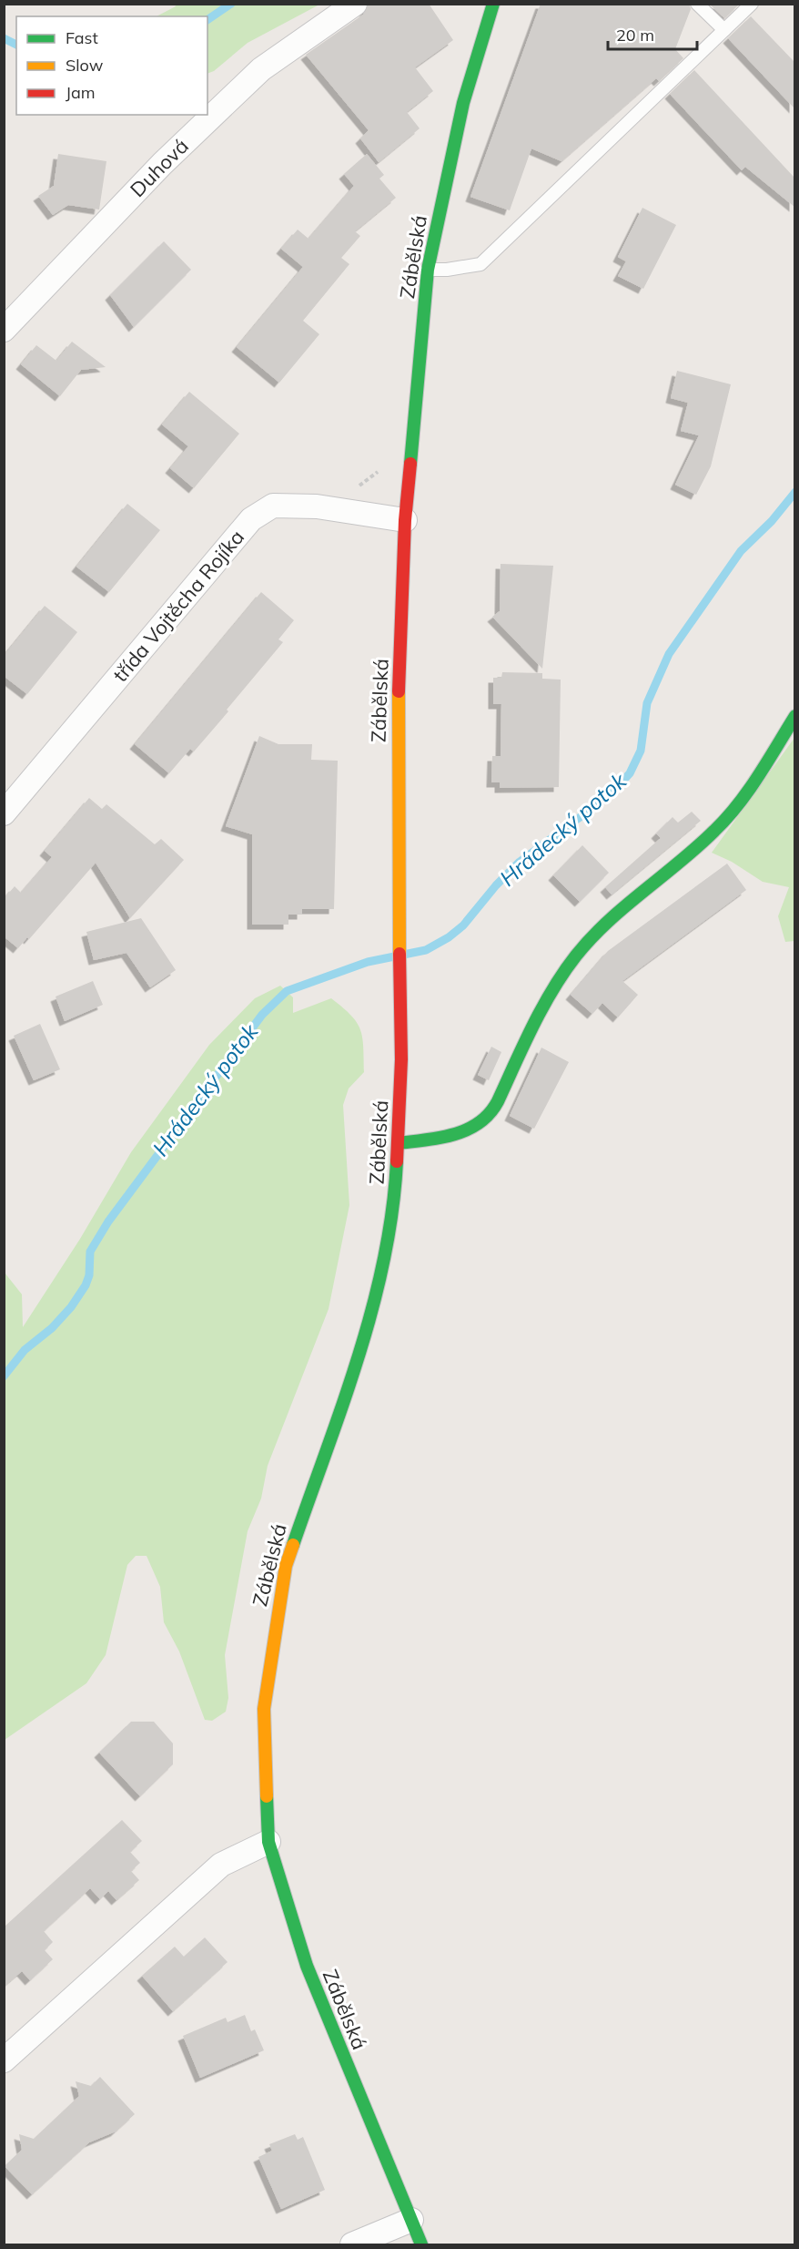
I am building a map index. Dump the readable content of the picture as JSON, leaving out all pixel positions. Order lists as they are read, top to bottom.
{
  "streets": {
    "main road": ["Zábělská"],
    "street": ["Duhová", "třída Vojtěcha Rojíka"]
  },
  "crossings": [
    ["Zábělská", "třída Vojtěcha Rojíka"]
  ],
  "water": ["Hrádecký potok"],
  "legend": ["Fast", "Slow", "Jam"],
  "scale_bar": "20 m"
}
